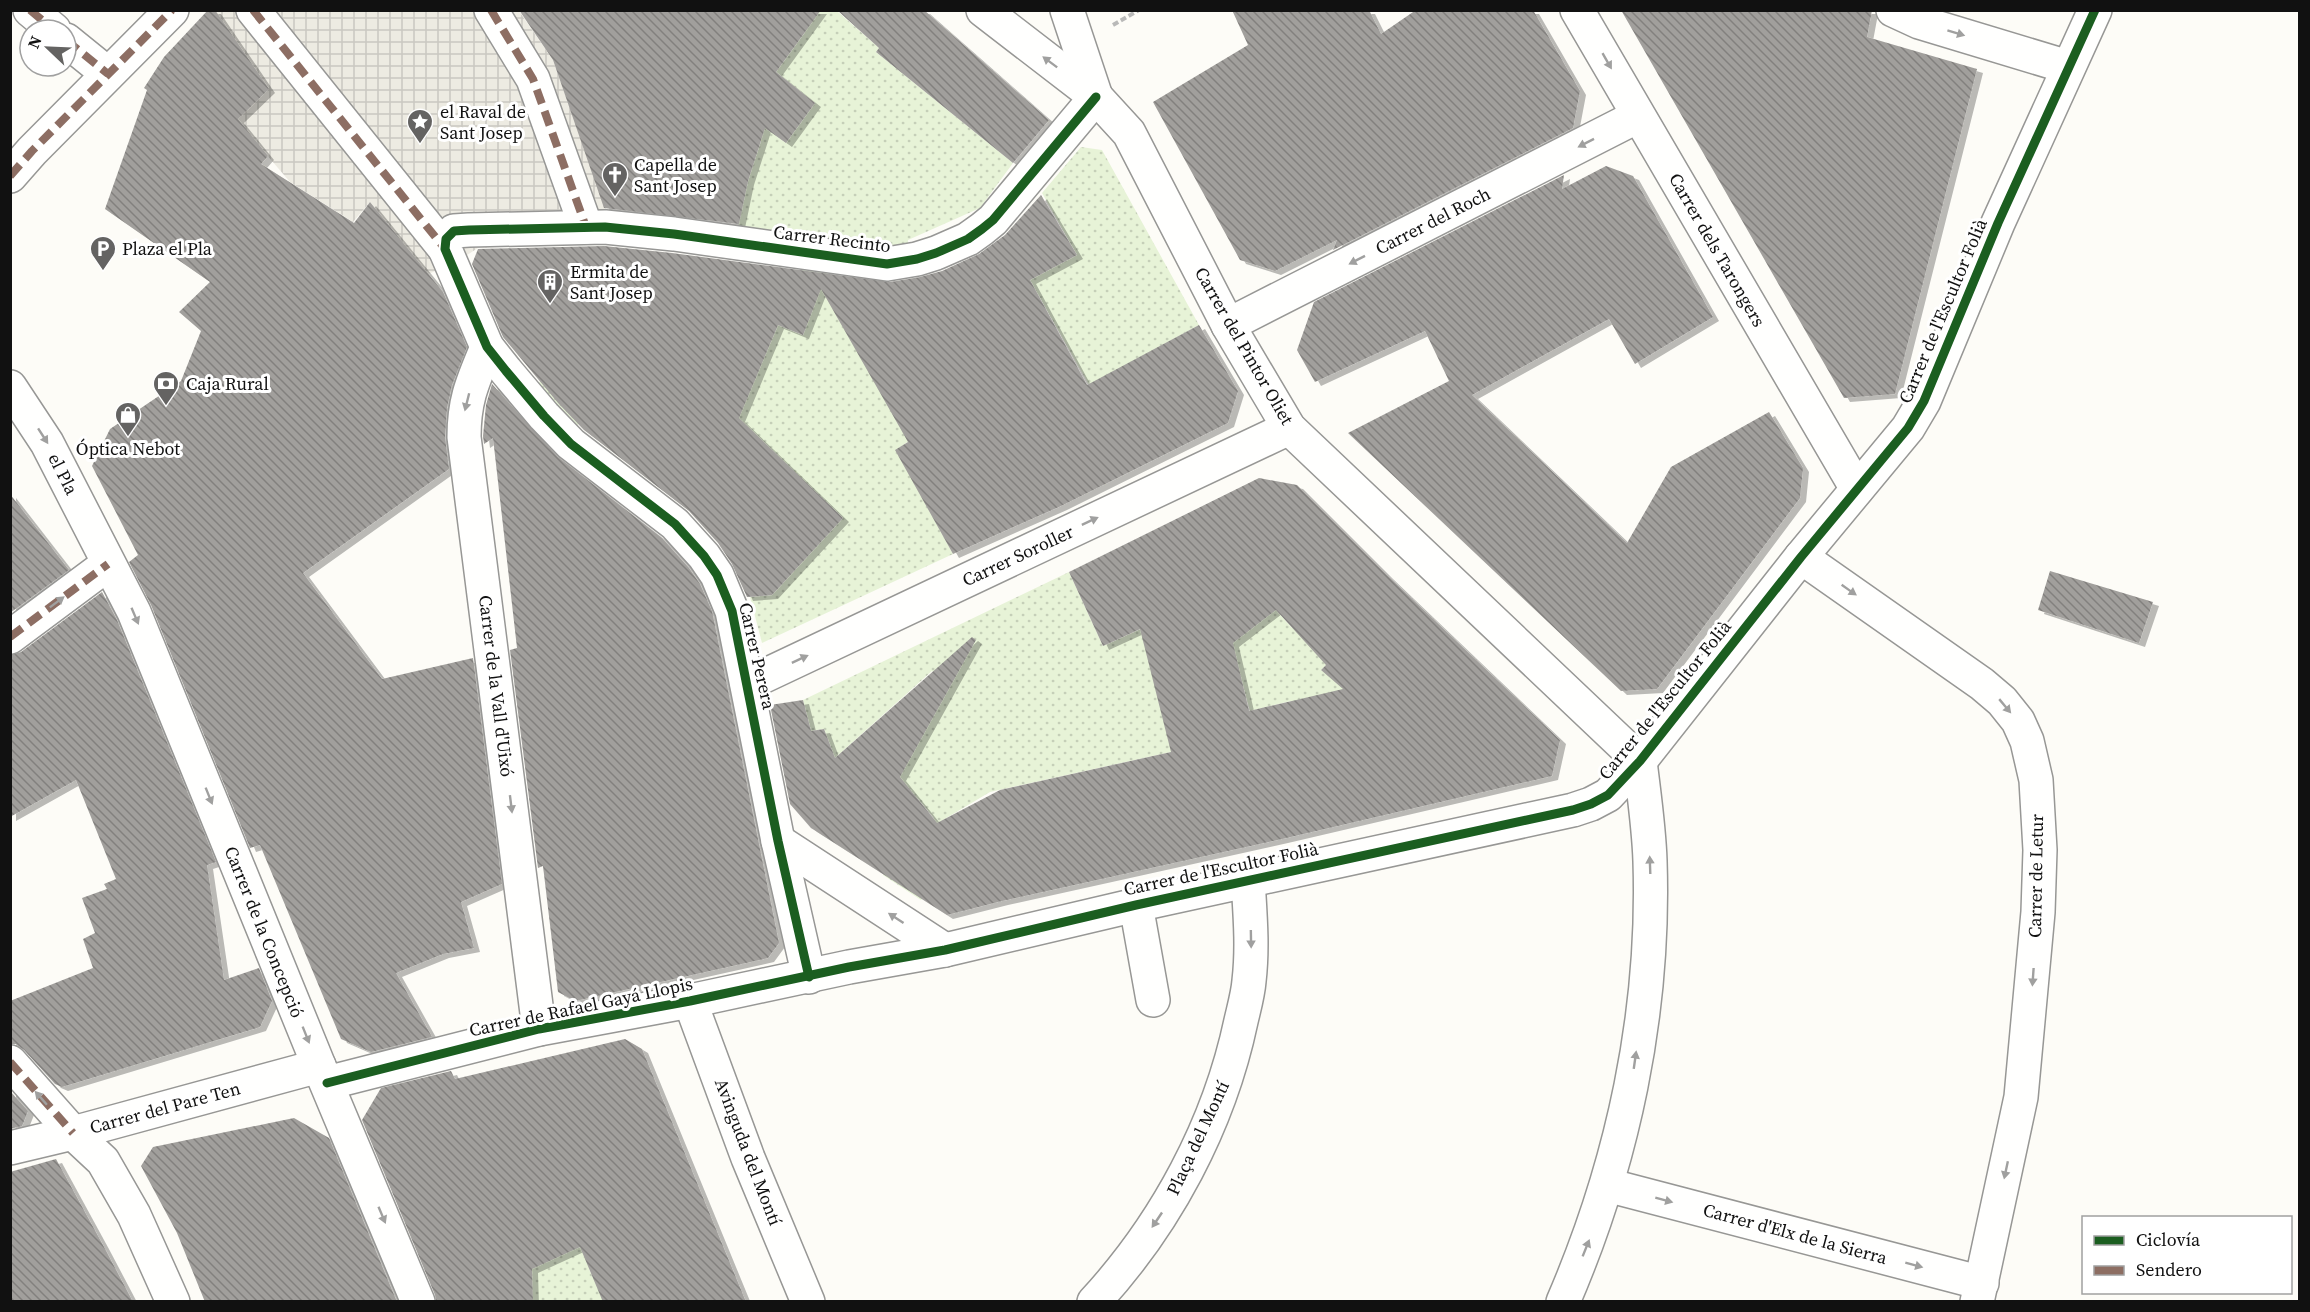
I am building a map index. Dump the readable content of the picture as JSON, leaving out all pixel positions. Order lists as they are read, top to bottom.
{
  "streets": {
    "street": [
      "Carrer del Roch",
      "Carrer Recinto",
      "Carrer dels Tarongers",
      "Carrer de l'Escultor Folià",
      "Carrer del Pintor Oliet",
      "el Pla",
      "Carrer Soroller",
      "Carrer Perera",
      "Carrer de la Vall d'Uixó",
      "Carrer de Letur",
      "Carrer de la Concepció",
      "Carrer de Rafael Gayá Llopis",
      "Carrer del Pare Ten",
      "Plaça del Montí",
      "Avinguda del Montí",
      "Carrer d'Elx de la Sierra"
    ]
  },
  "crossings": [
    ["Carrer del Roch", "Carrer dels Tarongers"],
    ["Carrer del Roch", "Carrer del Pintor Oliet"],
    ["Carrer Recinto", "Carrer del Pintor Oliet"],
    ["Carrer dels Tarongers", "Carrer de l'Escultor Folià"],
    ["Carrer de l'Escultor Folià", "Carrer del Pintor Oliet"],
    ["Carrer de l'Escultor Folià", "Carrer Perera"],
    ["Carrer de l'Escultor Folià", "Carrer de Letur"],
    ["Carrer de l'Escultor Folià", "Carrer de Rafael Gayá Llopis"],
    ["Carrer de l'Escultor Folià", "Plaça del Montí"],
    ["Carrer del Pintor Oliet", "Carrer Soroller"],
    ["el Pla", "Carrer de la Concepció"],
    ["Carrer Soroller", "Carrer Perera"],
    ["Carrer Perera", "Carrer de la Vall d'Uixó"],
    ["Carrer Perera", "Carrer de Rafael Gayá Llopis"],
    ["Carrer de la Vall d'Uixó", "Carrer de Rafael Gayá Llopis"],
    ["Carrer de Letur", "Carrer d'Elx de la Sierra"],
    ["Carrer de la Concepció", "Carrer de Rafael Gayá Llopis"],
    ["Carrer de la Concepció", "Carrer del Pare Ten"],
    ["Carrer de Rafael Gayá Llopis", "Carrer del Pare Ten"],
    ["Carrer de Rafael Gayá Llopis", "Avinguda del Montí"]
  ],
  "one_way": [
    "Carrer del Roch",
    "el Pla",
    "Carrer Soroller",
    "Carrer de la Vall d'Uixó",
    "Carrer de Letur",
    "Plaça del Montí",
    "Carrer d'Elx de la Sierra"
  ],
  "places": {
    "place": ["el Raval de Sant Josep"],
    "church": ["Capella de Sant Josep"],
    "parking": ["Plaza el Pla"],
    "building": ["Ermita de Sant Josep"],
    "bank": ["Caja Rural"],
    "shop": ["Óptica Nebot"]
  },
  "legend": ["Ciclovía", "Sendero"],
  "north": "top left"
}
